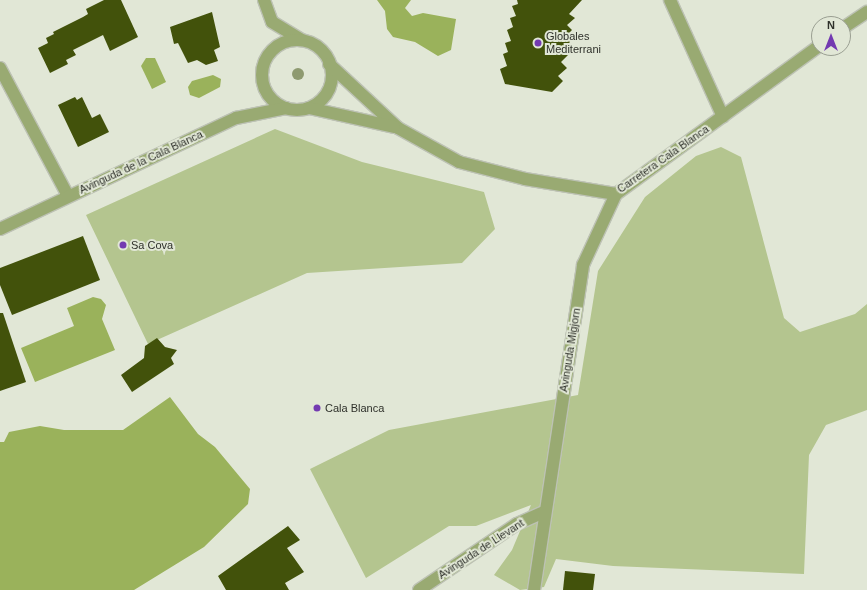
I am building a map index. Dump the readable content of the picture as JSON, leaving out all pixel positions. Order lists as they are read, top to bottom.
{
  "streets": {
    "street": [
      "Carretera Cala Blanca",
      "Avinguda de la Cala Blanca",
      "Avinguda Migjorn",
      "Avinguda de Llevant"
    ]
  },
  "crossings": [
    ["Carretera Cala Blanca", "Avinguda de la Cala Blanca"],
    ["Carretera Cala Blanca", "Avinguda Migjorn"],
    ["Avinguda Migjorn", "Avinguda de Llevant"]
  ],
  "places": ["Globales Mediterrani", "Sa Cova", "Cala Blanca"],
  "north": "top"
}
